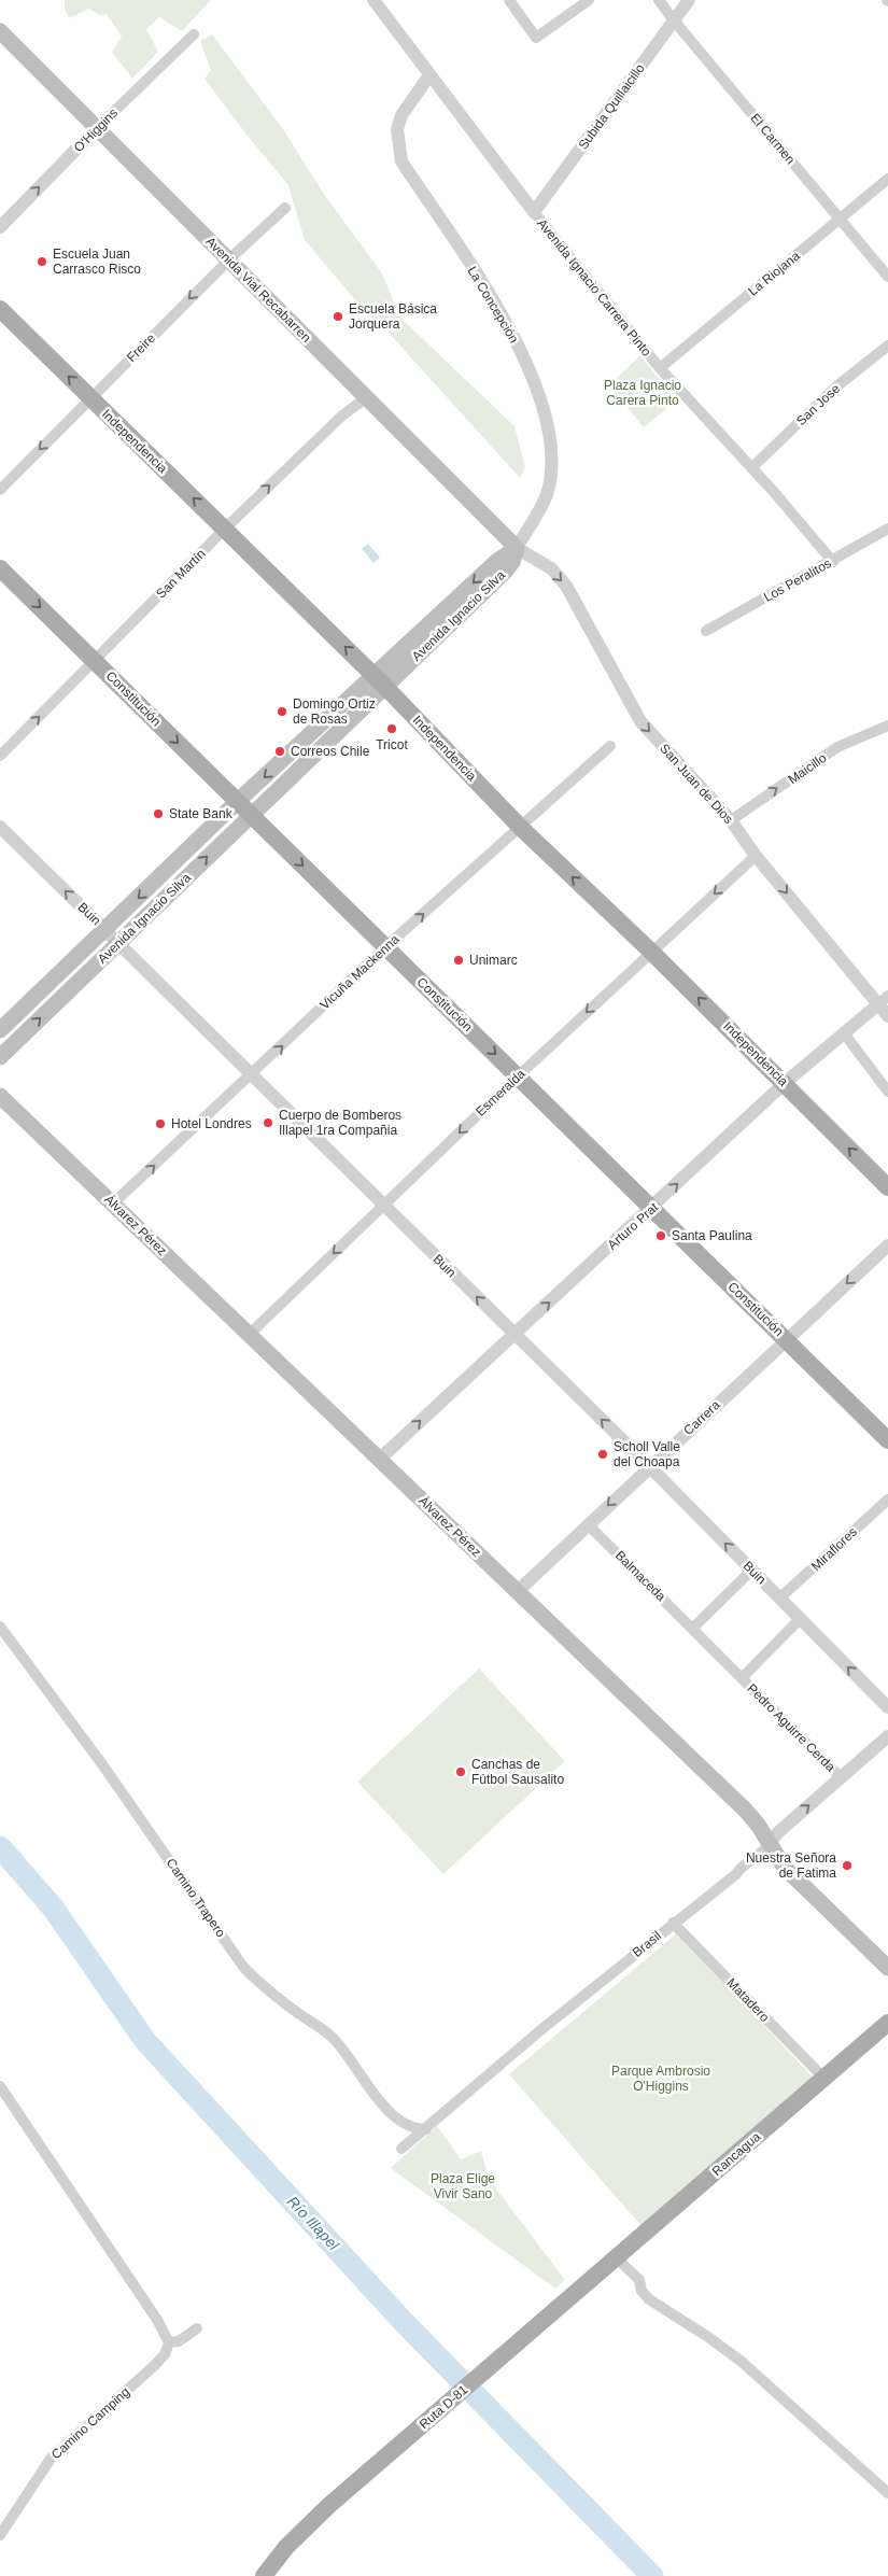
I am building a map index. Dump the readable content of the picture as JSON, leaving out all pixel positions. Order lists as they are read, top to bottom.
{
  "streets": {
    "main road": [
      "Avenida Vial Recabarren",
      "Independencia",
      "Avenida Ignacio Silva",
      "Constitución",
      "Álvarez Pérez",
      "Rancagua",
      "Ruta D-81"
    ],
    "street": [
      "Subida Quillaicillo",
      "O'Higgins",
      "El Carmen",
      "La Riojana",
      "Avenida Ignacio Carrera Pinto",
      "La Concepción",
      "Freire",
      "San Jose",
      "San Martín",
      "Los Peralitos",
      "Maicillo",
      "San Juan de Dios",
      "Buin",
      "Vicuña Mackenna",
      "Esmeralda",
      "Arturo Prat",
      "Carrera",
      "Miraflores",
      "Balmaceda",
      "Pedro Aguirre Cerda",
      "Camino Trapero",
      "Brasil",
      "Matadero",
      "Camino Camping"
    ]
  },
  "crossings": [
    ["Subida Quillaicillo", "El Carmen"],
    ["Subida Quillaicillo", "Avenida Ignacio Carrera Pinto"],
    ["O'Higgins", "Avenida Vial Recabarren"],
    ["El Carmen", "La Riojana"],
    ["La Riojana", "Avenida Ignacio Carrera Pinto"],
    ["Avenida Ignacio Carrera Pinto", "La Concepción"],
    ["Avenida Ignacio Carrera Pinto", "San Jose"],
    ["Avenida Ignacio Carrera Pinto", "Los Peralitos"],
    ["Avenida Vial Recabarren", "La Concepción"],
    ["Avenida Vial Recabarren", "Freire"],
    ["Avenida Vial Recabarren", "San Martín"],
    ["Avenida Vial Recabarren", "Avenida Ignacio Silva"],
    ["Avenida Vial Recabarren", "San Juan de Dios"],
    ["La Concepción", "Avenida Ignacio Silva"],
    ["La Concepción", "San Juan de Dios"],
    ["Freire", "Independencia"],
    ["Independencia", "San Martín"],
    ["Independencia", "Avenida Ignacio Silva"],
    ["Independencia", "Vicuña Mackenna"],
    ["Independencia", "Esmeralda"],
    ["Independencia", "Arturo Prat"],
    ["San Martín", "Constitución"],
    ["Avenida Ignacio Silva", "Constitución"],
    ["Avenida Ignacio Silva", "San Juan de Dios"],
    ["Avenida Ignacio Silva", "Buin"],
    ["Constitución", "Vicuña Mackenna"],
    ["Constitución", "Esmeralda"],
    ["Constitución", "Arturo Prat"],
    ["Constitución", "Carrera"],
    ["Maicillo", "San Juan de Dios"],
    ["San Juan de Dios", "Esmeralda"],
    ["San Juan de Dios", "Arturo Prat"],
    ["Buin", "Vicuña Mackenna"],
    ["Buin", "Esmeralda"],
    ["Buin", "Arturo Prat"],
    ["Buin", "Carrera"],
    ["Buin", "Miraflores"],
    ["Vicuña Mackenna", "Álvarez Pérez"],
    ["Esmeralda", "Álvarez Pérez"],
    ["Álvarez Pérez", "Arturo Prat"],
    ["Álvarez Pérez", "Carrera"],
    ["Álvarez Pérez", "Brasil"],
    ["Carrera", "Balmaceda"],
    ["Balmaceda", "Pedro Aguirre Cerda"],
    ["Pedro Aguirre Cerda", "Brasil"],
    ["Camino Trapero", "Brasil"],
    ["Brasil", "Matadero"],
    ["Matadero", "Rancagua"],
    ["Rancagua", "Ruta D-81"]
  ],
  "one_way": [
    "O'Higgins",
    "Freire",
    "Independencia",
    "San Martín",
    "Constitución",
    "Maicillo",
    "San Juan de Dios",
    "Buin",
    "Vicuña Mackenna",
    "Esmeralda",
    "Arturo Prat",
    "Carrera"
  ],
  "water": ["Río Illapel"],
  "parks": ["Plaza Ignacio Carera Pinto", "Parque Ambrosio O'Higgins", "Plaza Elige Vivir Sano"],
  "places": [
    "Escuela Juan Carrasco Risco",
    "Escuela Básica Jorquera",
    "Domingo Ortiz de Rosas",
    "Tricot",
    "Correos Chile",
    "State Bank",
    "Unimarc",
    "Cuerpo de Bomberos Illapel 1ra Compañia",
    "Hotel Londres",
    "Santa Paulina",
    "Scholl Valle del Choapa",
    "Canchas de Fútbol Sausalito",
    "Nuestra Señora de Fatima"
  ]
}
